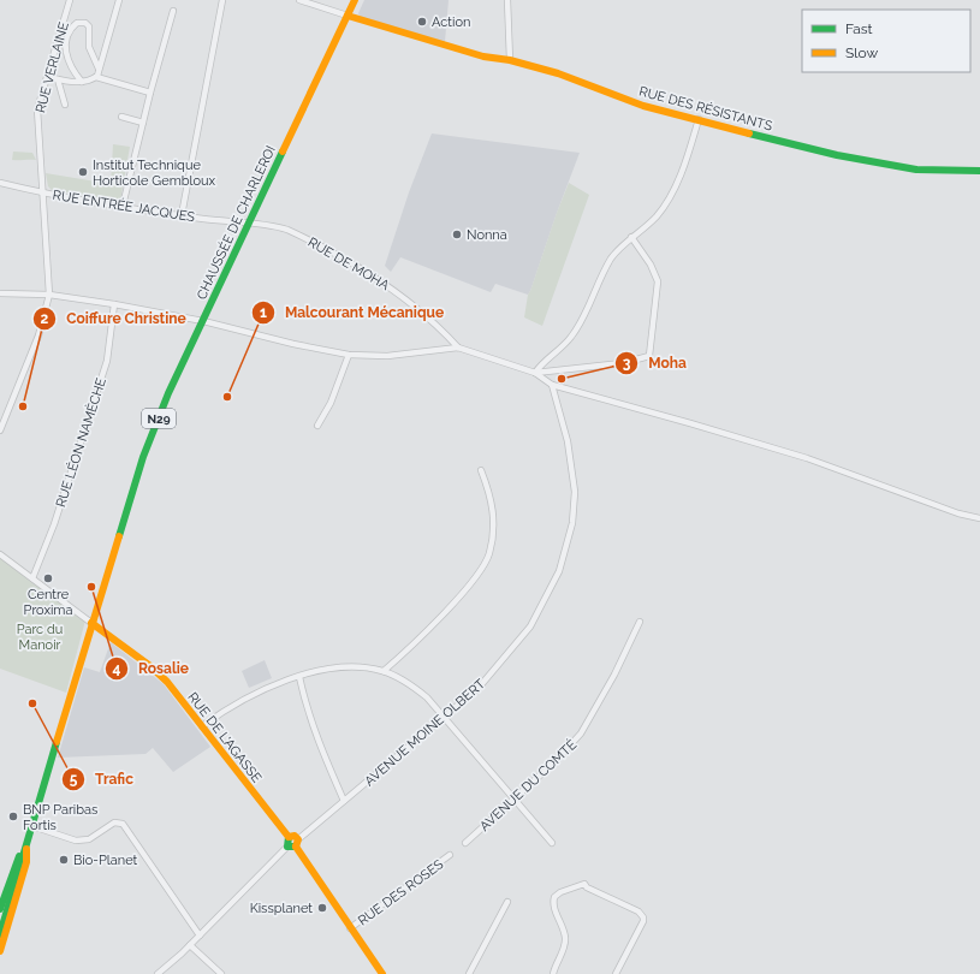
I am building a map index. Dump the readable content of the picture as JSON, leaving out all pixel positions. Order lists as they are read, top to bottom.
{
  "streets": {
    "street": [
      "RUE VERLAINE",
      "RUE DES RÉSISTANTS",
      "RUE ENTRÉE JACQUES",
      "CHAUSSÉE DE CHARLEROI",
      "RUE DE MOHA",
      "N29",
      "RUE LÉON NAMÈCHE",
      "AVENUE MOINE OLBERT",
      "RUE DE L'AGASSE",
      "AVENUE DU COMTÉ",
      "RUE DES ROSES"
    ]
  },
  "crossings": [
    ["RUE VERLAINE", "RUE ENTRÉE JACQUES"],
    ["RUE DES RÉSISTANTS", "CHAUSSÉE DE CHARLEROI"],
    ["RUE ENTRÉE JACQUES", "CHAUSSÉE DE CHARLEROI"],
    ["RUE ENTRÉE JACQUES", "RUE DE MOHA"],
    ["CHAUSSÉE DE CHARLEROI", "RUE DE MOHA"],
    ["CHAUSSÉE DE CHARLEROI", "RUE DE L'AGASSE"]
  ],
  "parks": ["Parc du Manoir"],
  "places": [
    "Action",
    "Institut Technique Horticole Gembloux",
    "Nonna",
    "Moha",
    "Malcourant Mécanique",
    "Coiffure Christine",
    "Centre Proxima",
    "Rosalie",
    "Trafic",
    "BNP Paribas Fortis",
    "Bio-Planet",
    "Kissplanet"
  ],
  "legend": ["Fast", "Slow"]
}
